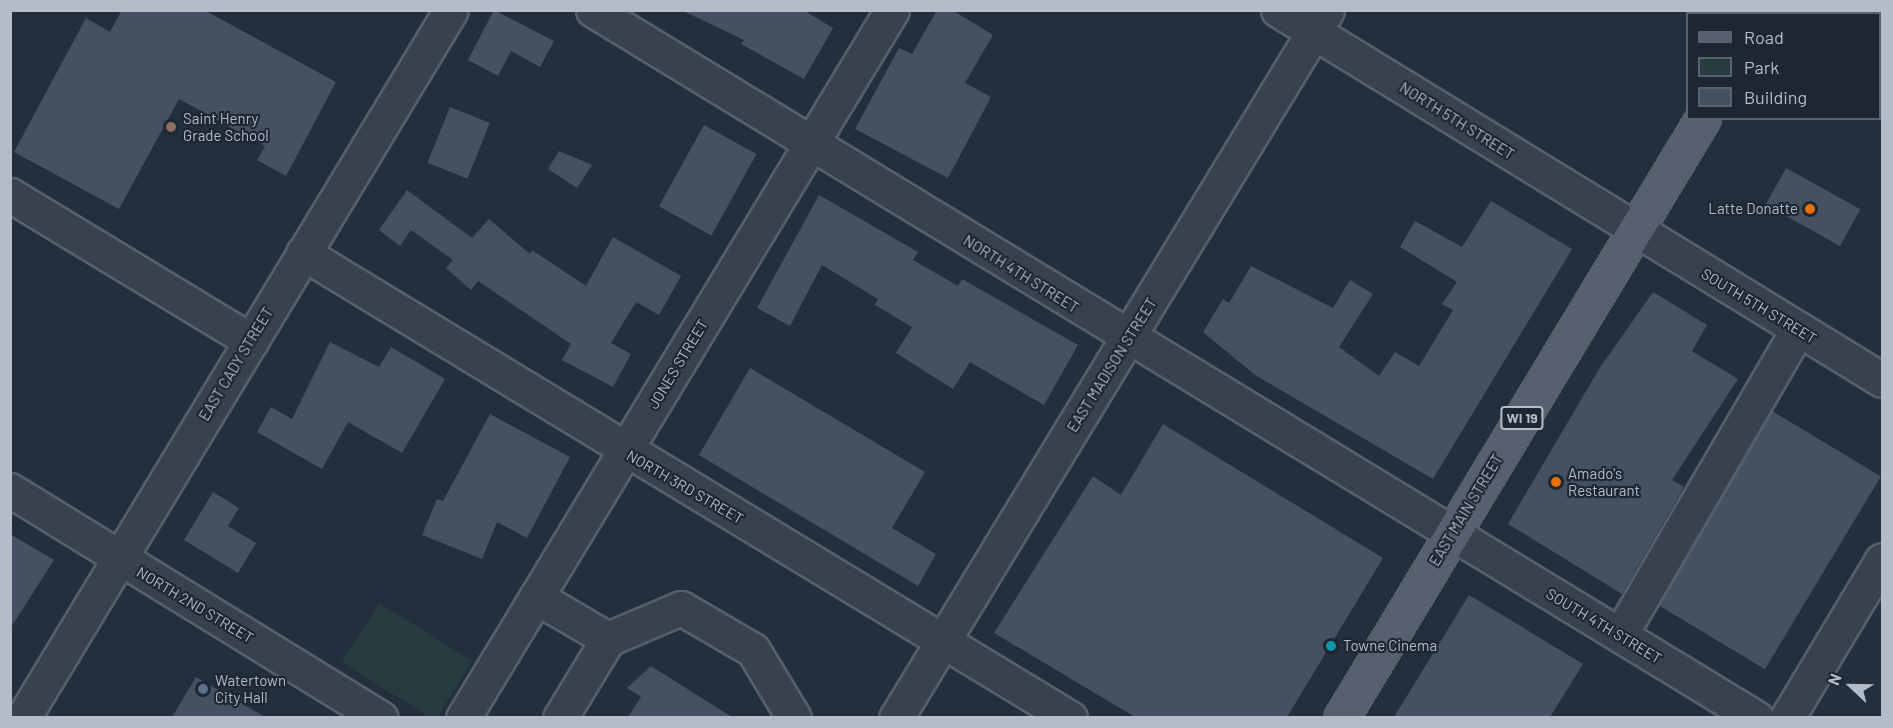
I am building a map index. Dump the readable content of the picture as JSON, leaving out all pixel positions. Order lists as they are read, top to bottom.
{
  "streets": {
    "main road": ["WI 19", "EAST MAIN STREET"],
    "street": [
      "NORTH 5TH STREET",
      "NORTH 4TH STREET",
      "SOUTH 5TH STREET",
      "EAST CADY STREET",
      "JONES STREET",
      "EAST MADISON STREET",
      "NORTH 3RD STREET",
      "NORTH 2ND STREET",
      "SOUTH 4TH STREET"
    ]
  },
  "crossings": [
    ["NORTH 5TH STREET", "SOUTH 5TH STREET"],
    ["NORTH 5TH STREET", "EAST MADISON STREET"],
    ["NORTH 5TH STREET", "EAST MAIN STREET"],
    ["NORTH 4TH STREET", "JONES STREET"],
    ["NORTH 4TH STREET", "EAST MADISON STREET"],
    ["NORTH 4TH STREET", "EAST MAIN STREET"],
    ["NORTH 4TH STREET", "SOUTH 4TH STREET"],
    ["SOUTH 5TH STREET", "EAST MAIN STREET"],
    ["EAST CADY STREET", "NORTH 3RD STREET"],
    ["EAST CADY STREET", "NORTH 2ND STREET"],
    ["JONES STREET", "NORTH 3RD STREET"],
    ["EAST MADISON STREET", "NORTH 3RD STREET"],
    ["EAST MAIN STREET", "SOUTH 4TH STREET"]
  ],
  "places": [
    "Saint Henry Grade School",
    "Latte Donatte",
    "Amado's Restaurant",
    "Towne Cinema",
    "Watertown City Hall"
  ],
  "legend": ["Road", "Park", "Building"],
  "north": "left"
}
